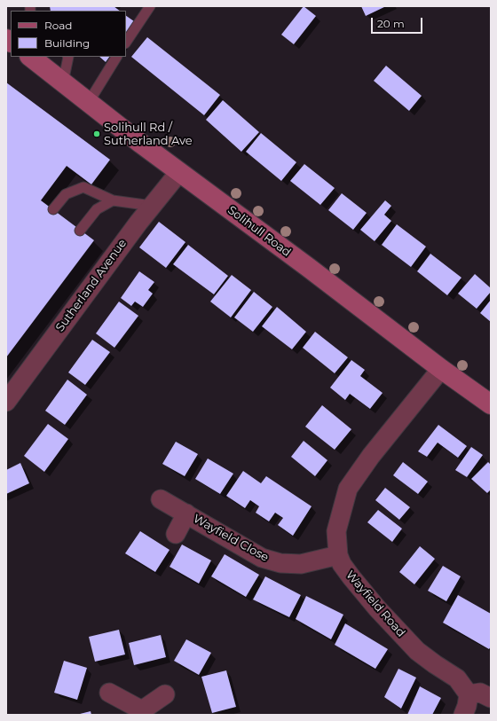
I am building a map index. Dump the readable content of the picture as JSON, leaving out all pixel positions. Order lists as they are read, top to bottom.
{
  "streets": {
    "street": [
      "Solihull Road",
      "Sutherland Avenue",
      "Wayfield Close",
      "Wayfield Road"
    ]
  },
  "crossings": [
    ["Solihull Road", "Sutherland Avenue"],
    ["Solihull Road", "Wayfield Road"],
    ["Wayfield Close", "Wayfield Road"]
  ],
  "places": ["Solihull Rd / Sutherland Ave"],
  "legend": ["Road", "Building"],
  "scale_bar": "20 m"
}
